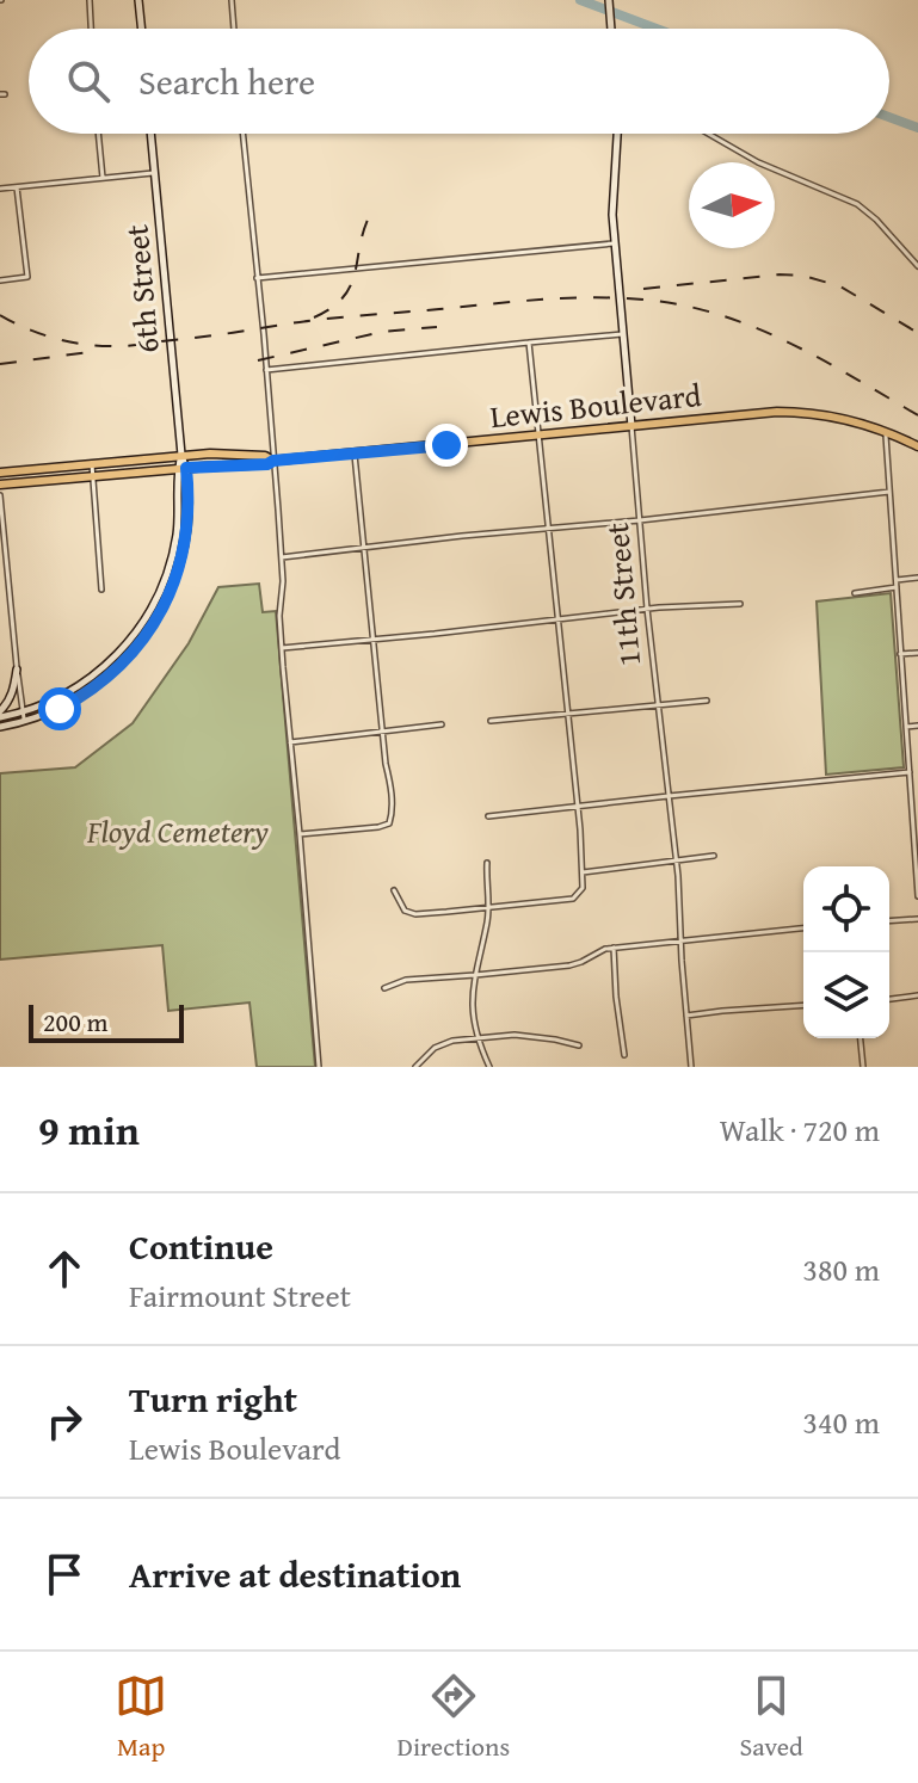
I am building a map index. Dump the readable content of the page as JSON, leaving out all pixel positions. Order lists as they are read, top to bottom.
{
  "streets": {
    "main road": ["6th Street", "Lewis Boulevard", "11th Street"]
  },
  "crossings": [
    ["6th Street", "Lewis Boulevard"],
    ["Lewis Boulevard", "11th Street"]
  ],
  "parks": ["Floyd Cemetery"],
  "scale_bar": "200 m",
  "north": "right",
  "page": {
    "search": "Search here",
    "scale": "200 m",
    "heading": ["9 min", "Walk · 720 m"],
    "list": [
      ["Continue", "Fairmount Street", "380 m"],
      ["Turn right", "Lewis Boulevard", "340 m"],
      "Arrive at destination"
    ],
    "nav": ["Map", "Directions", "Saved"]
  }
}
